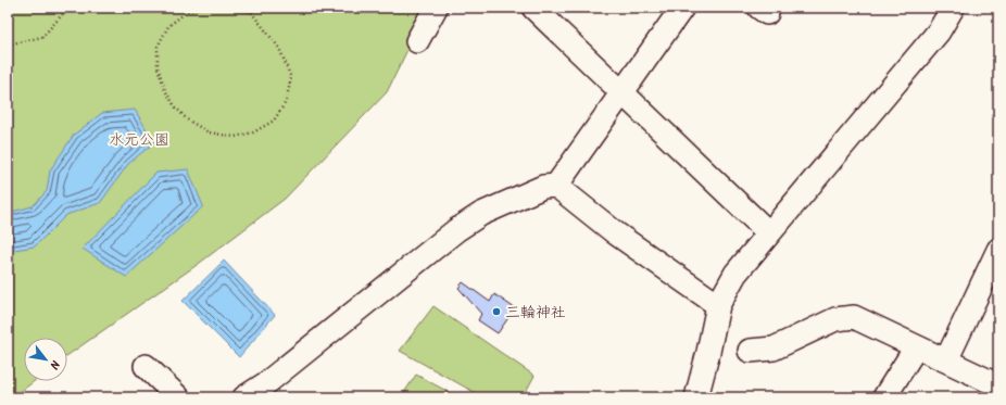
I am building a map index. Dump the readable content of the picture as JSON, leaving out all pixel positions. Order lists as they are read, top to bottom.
{
  "parks": ["水元公園"],
  "places": ["三輪神社"],
  "north": "bottom right"
}
